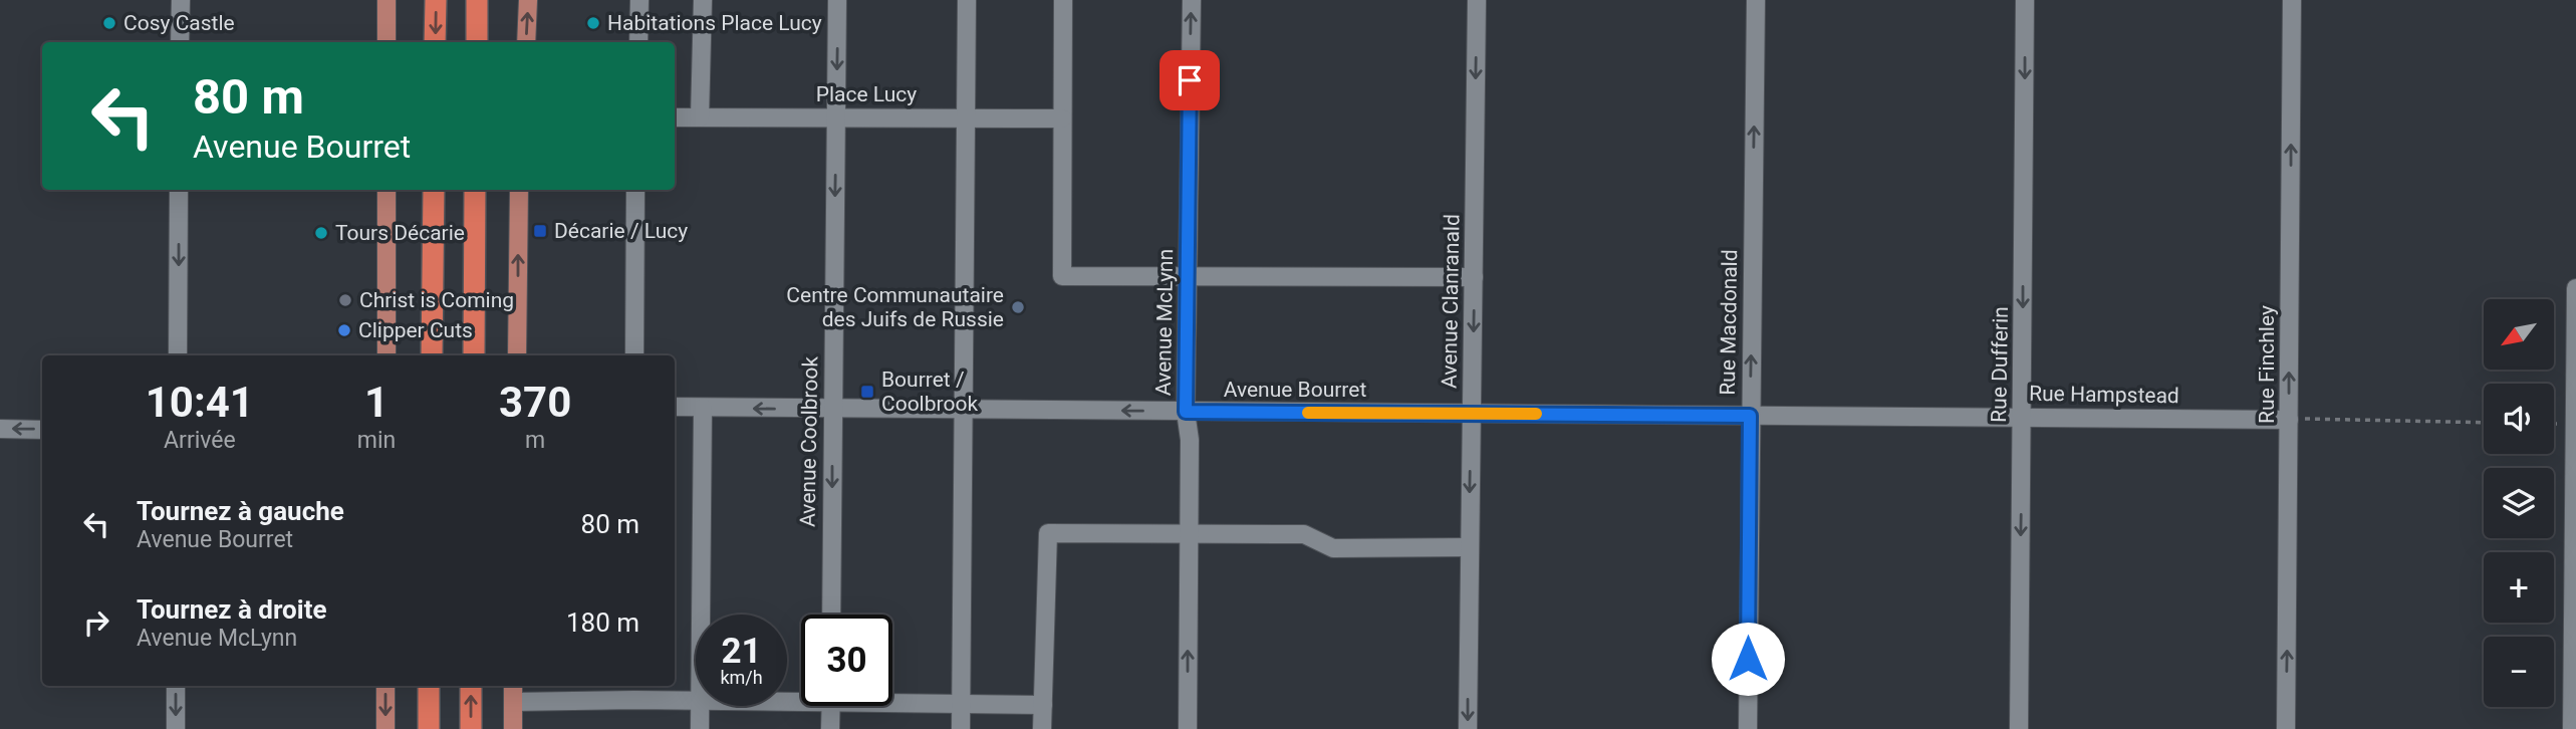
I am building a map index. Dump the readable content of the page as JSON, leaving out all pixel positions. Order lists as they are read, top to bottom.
{
  "streets": {
    "street": [
      "Place Lucy",
      "Avenue Clanranald",
      "Avenue McLynn",
      "Rue Macdonald",
      "Rue Dufferin",
      "Rue Finchley",
      "Avenue Bourret",
      "Rue Hampstead",
      "Avenue Coolbrook"
    ]
  },
  "crossings": [
    ["Place Lucy", "Avenue Coolbrook"],
    ["Avenue Clanranald", "Avenue Bourret"],
    ["Avenue McLynn", "Avenue Bourret"],
    ["Rue Macdonald", "Avenue Bourret"],
    ["Rue Macdonald", "Rue Hampstead"],
    ["Rue Dufferin", "Rue Hampstead"],
    ["Rue Finchley", "Rue Hampstead"],
    ["Avenue Bourret", "Rue Hampstead"],
    ["Avenue Bourret", "Avenue Coolbrook"]
  ],
  "one_way": [
    "Avenue Clanranald",
    "Avenue McLynn",
    "Rue Macdonald",
    "Rue Dufferin",
    "Rue Finchley"
  ],
  "places": {
    "other": [
      "Cosy Castle",
      "Habitations Place Lucy",
      "Tours Décarie",
      "Christ is Coming",
      "Centre Communautaire des Juifs de Russie",
      "Clipper Cuts"
    ],
    "transit": ["Décarie / Lucy", "Bourret / Coolbrook"]
  },
  "north": "bottom left",
  "page": {
    "turn": ["80 m", "Avenue Bourret"],
    "map_buttons": ["+", "−"],
    "eta": [
      "10:41",
      "Arrivée",
      "1",
      "min",
      "370",
      "m"
    ],
    "list": [
      {
        "name": "Tournez à gauche",
        "note": "Avenue Bourret",
        "value": "80 m"
      },
      {
        "name": "Tournez à droite",
        "note": "Avenue McLynn",
        "value": "180 m"
      }
    ],
    "speed": "21 km/h",
    "limit": "30"
  }
}
